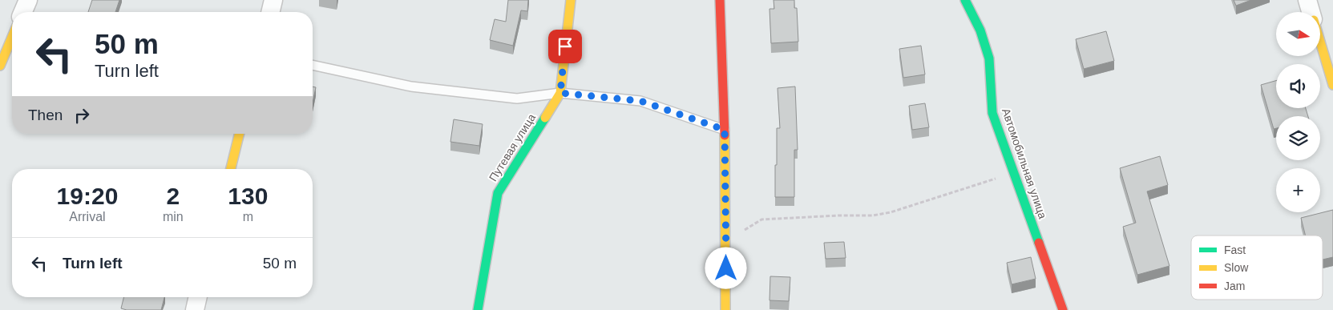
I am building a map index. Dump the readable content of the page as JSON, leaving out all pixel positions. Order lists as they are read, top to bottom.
{
  "streets": {
    "street": ["Путевая улица", "Автомобильная улица"]
  },
  "legend": ["Fast", "Slow", "Jam"],
  "north": "right",
  "page": {
    "map_buttons": "+",
    "turn": ["50 m", "Turn left"],
    "then": "Then",
    "eta": [
      "19:20",
      "Arrival",
      "2",
      "min",
      "130",
      "m"
    ],
    "list": [
      {
        "name": "Turn left",
        "value": "50 m"
      }
    ]
  }
}
